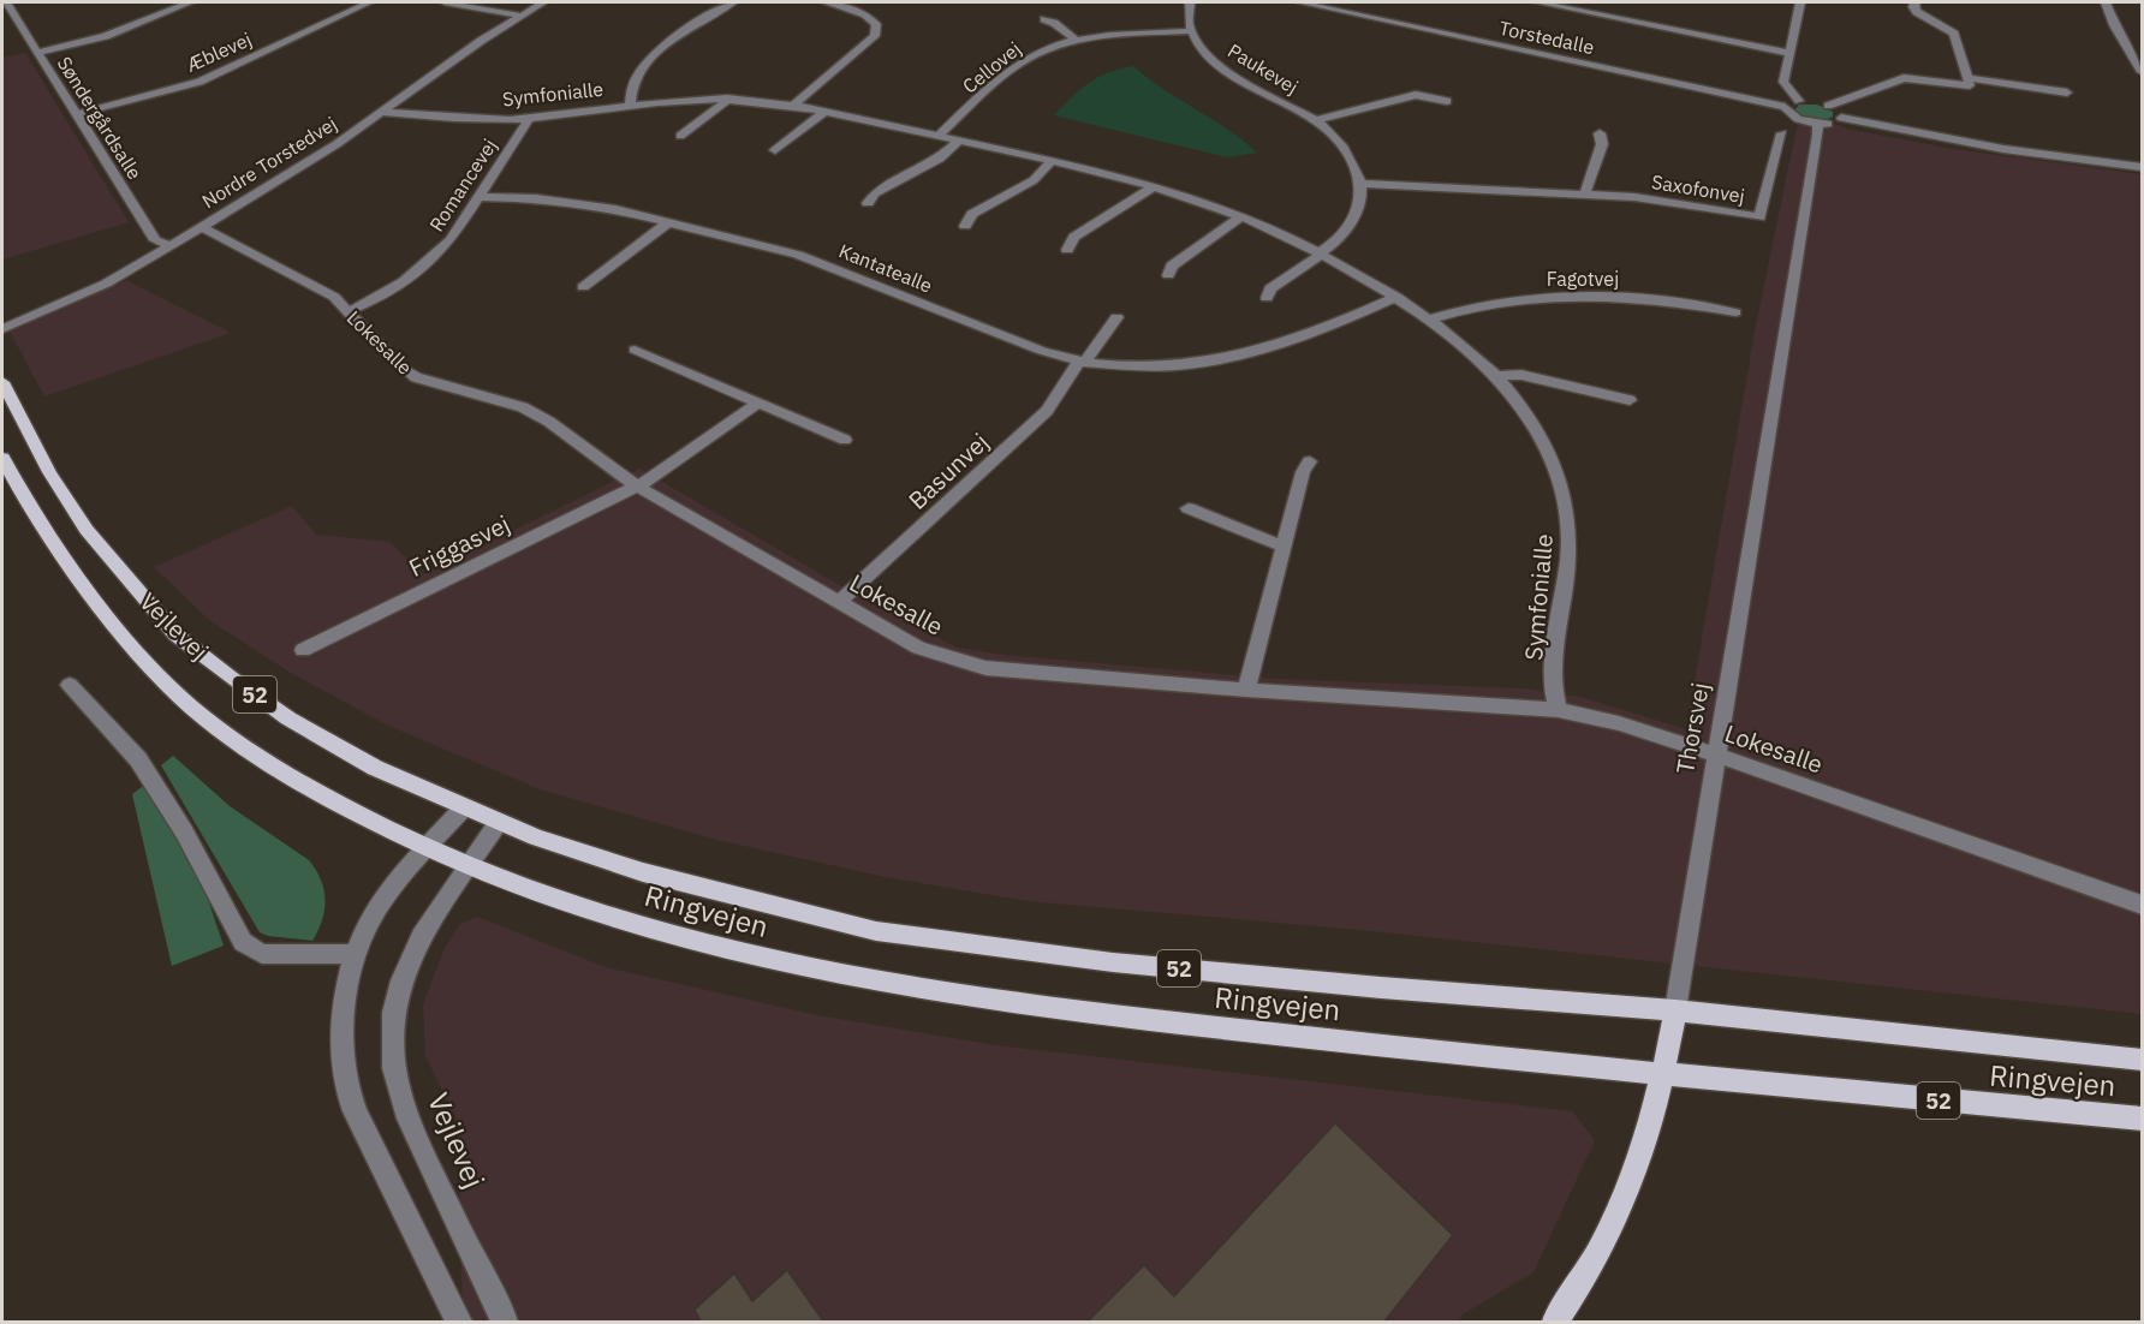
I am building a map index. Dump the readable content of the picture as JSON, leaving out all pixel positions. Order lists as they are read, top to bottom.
{
  "streets": {
    "main road": [
      "Vejlevej",
      "52",
      "Thorsvej",
      "Ringvejen"
    ],
    "street": [
      "Torstedalle",
      "Æblevej",
      "Cellovej",
      "Paukevej",
      "Symfonialle",
      "Søndergårdsalle",
      "Nordre Torstedvej",
      "Romancevej",
      "Saxofonvej",
      "Kantatealle",
      "Fagotvej",
      "Lokesalle",
      "Basunvej",
      "Friggasvej"
    ]
  },
  "crossings": [
    ["Torstedalle", "Thorsvej"],
    ["Æblevej", "Søndergårdsalle"],
    ["Cellovej", "Paukevej"],
    ["Cellovej", "Symfonialle"],
    ["Paukevej", "Saxofonvej"],
    ["Symfonialle", "Nordre Torstedvej"],
    ["Symfonialle", "Romancevej"],
    ["Symfonialle", "Kantatealle"],
    ["Symfonialle", "Fagotvej"],
    ["Symfonialle", "Lokesalle"],
    ["Søndergårdsalle", "Nordre Torstedvej"],
    ["Nordre Torstedvej", "Lokesalle"],
    ["Romancevej", "Kantatealle"],
    ["Romancevej", "Lokesalle"],
    ["Kantatealle", "Basunvej"],
    ["Lokesalle", "Basunvej"],
    ["Lokesalle", "Friggasvej"],
    ["Lokesalle", "Thorsvej"],
    ["Vejlevej", "Ringvejen"],
    ["Thorsvej", "Ringvejen"]
  ]
}
